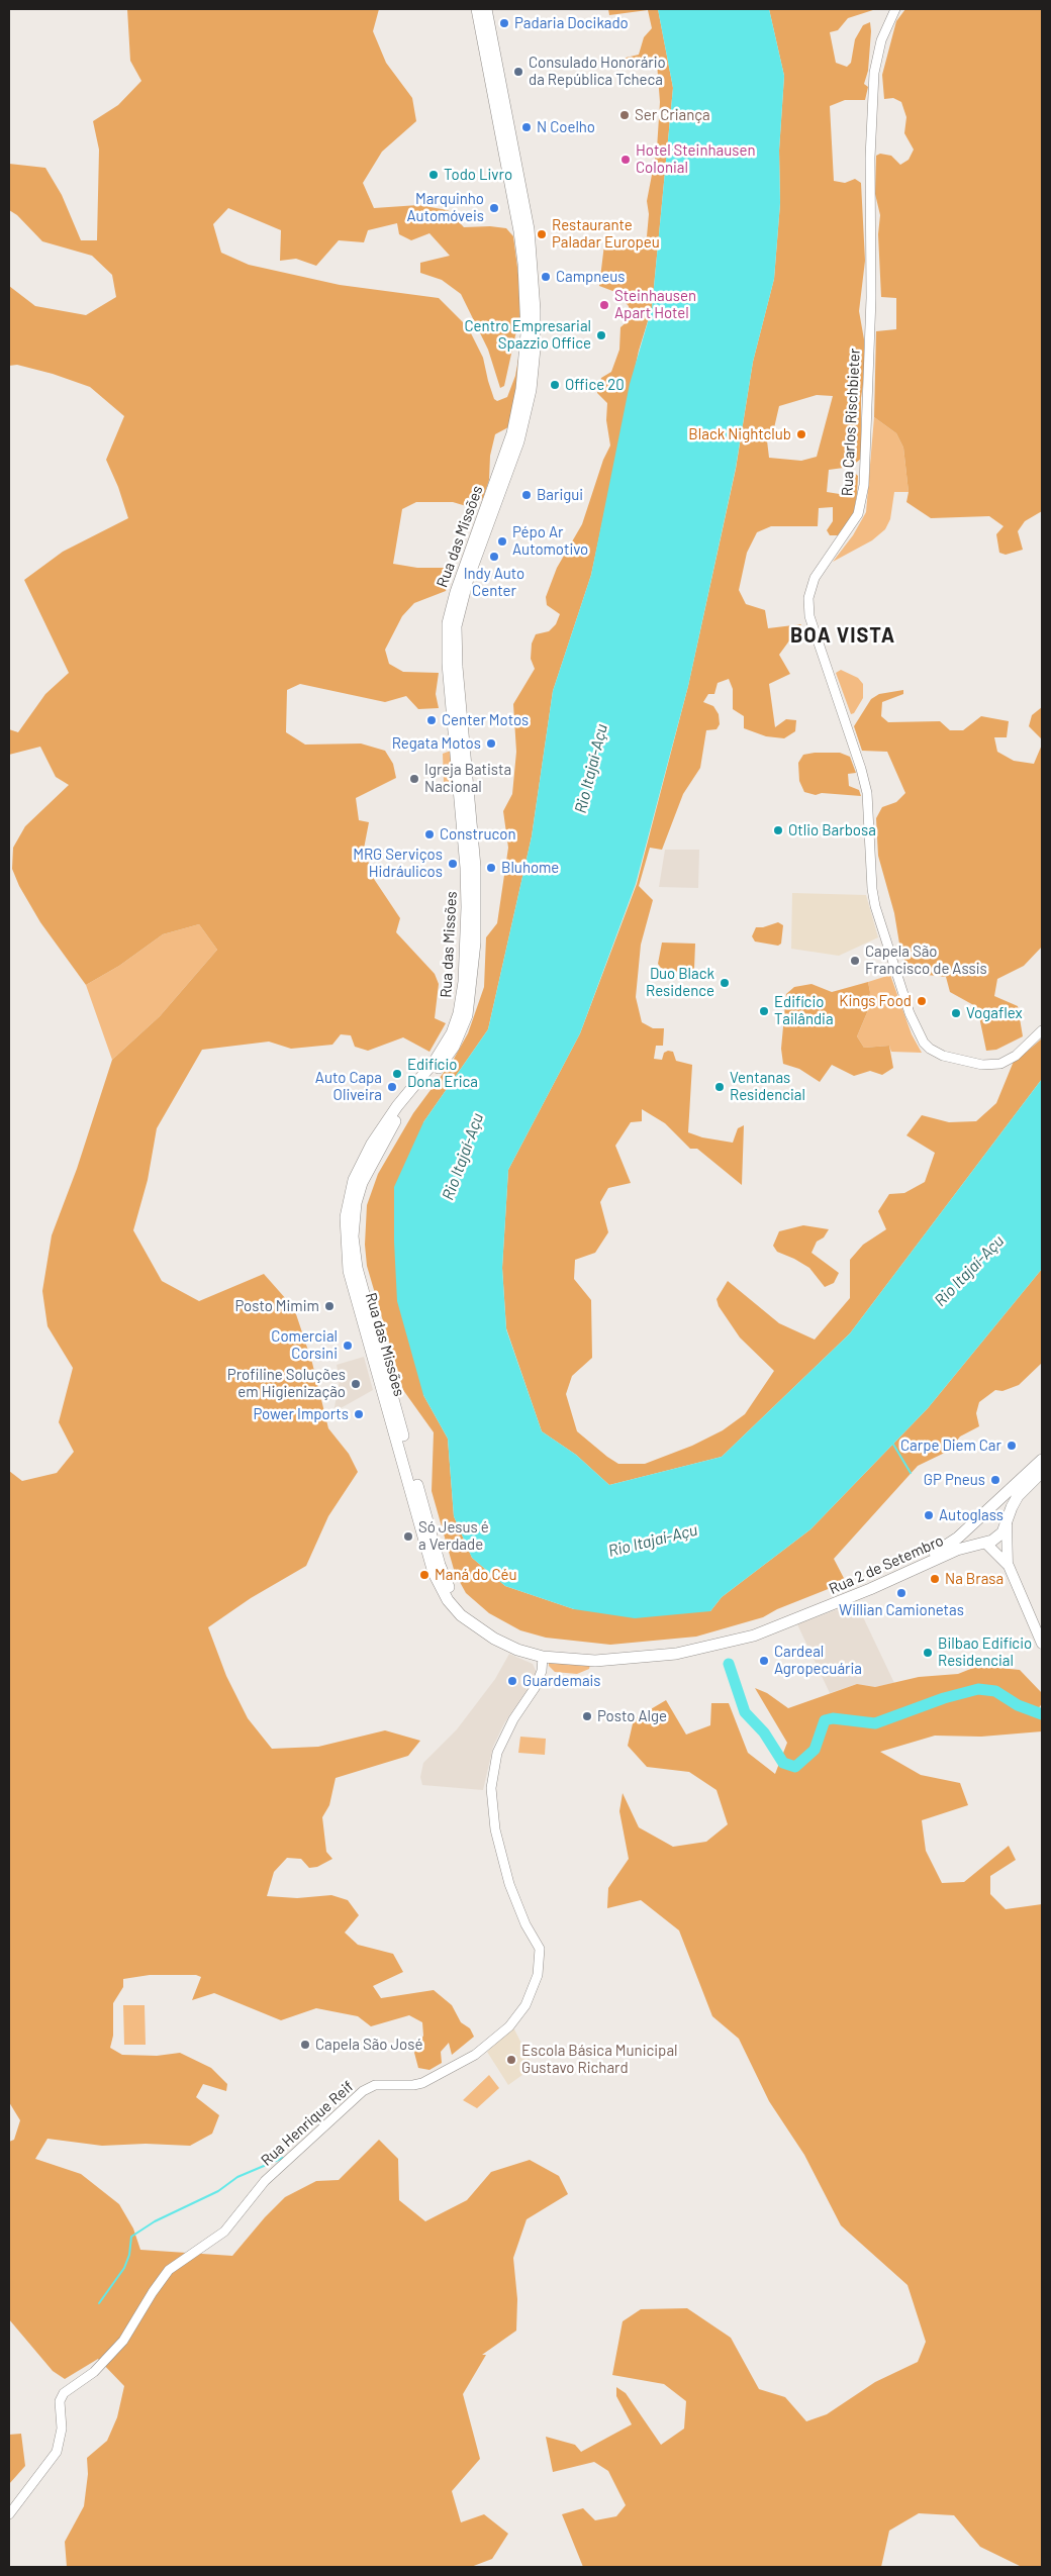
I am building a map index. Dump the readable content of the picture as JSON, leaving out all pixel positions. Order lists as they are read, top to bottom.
{
  "streets": {
    "main road": ["Rua das Missões", "Rua 2 de Setembro"],
    "street": ["Rua Carlos Rischbieter", "Rua Henrique Reif"]
  },
  "crossings": [
    ["Rua das Missões", "Rua 2 de Setembro"],
    ["Rua das Missões", "Rua Henrique Reif"]
  ],
  "districts": ["BOA VISTA"],
  "water": ["Rio Itajaí-Açu"],
  "places": [
    "Padaria Docikado",
    "Consulado Honorário da República Tcheca",
    "Ser Criança",
    "N Coelho",
    "Hotel Steinhausen Colonial",
    "Todo Livro",
    "Marquinho Automóveis",
    "Restaurante Paladar Europeu",
    "Campneus",
    "Steinhausen Apart Hotel",
    "Centro Empresarial Spazzio Office",
    "Office 20",
    "Black Nightclub",
    "Barigui",
    "Pépo Ar Automotivo",
    "Indy Auto Center",
    "Center Motos",
    "Regata Motos",
    "Igreja Batista Nacional",
    "Otlio Barbosa",
    "Construcon",
    "MRG Serviços Hidráulicos",
    "Bluhome",
    "Capela São Francisco de Assis",
    "Duo Black Residence",
    "Kings Food",
    "Edifício Tailândia",
    "Vogaflex",
    "Edifício Dona Erica",
    "Auto Capa Oliveira",
    "Ventanas Residencial",
    "Posto Mimim",
    "Comercial Corsini",
    "Profiline Soluções em Higienização",
    "Power Imports",
    "Carpe Diem Car",
    "GP Pneus",
    "Autoglass",
    "Só Jesus é a Verdade",
    "Maná do Céu",
    "Na Brasa",
    "Willian Camionetas",
    "Bilbao Edifício Residencial",
    "Cardeal Agropecuária",
    "Guardemais",
    "Posto Alge",
    "Capela São José",
    "Escola Básica Municipal Gustavo Richard"
  ]
}
